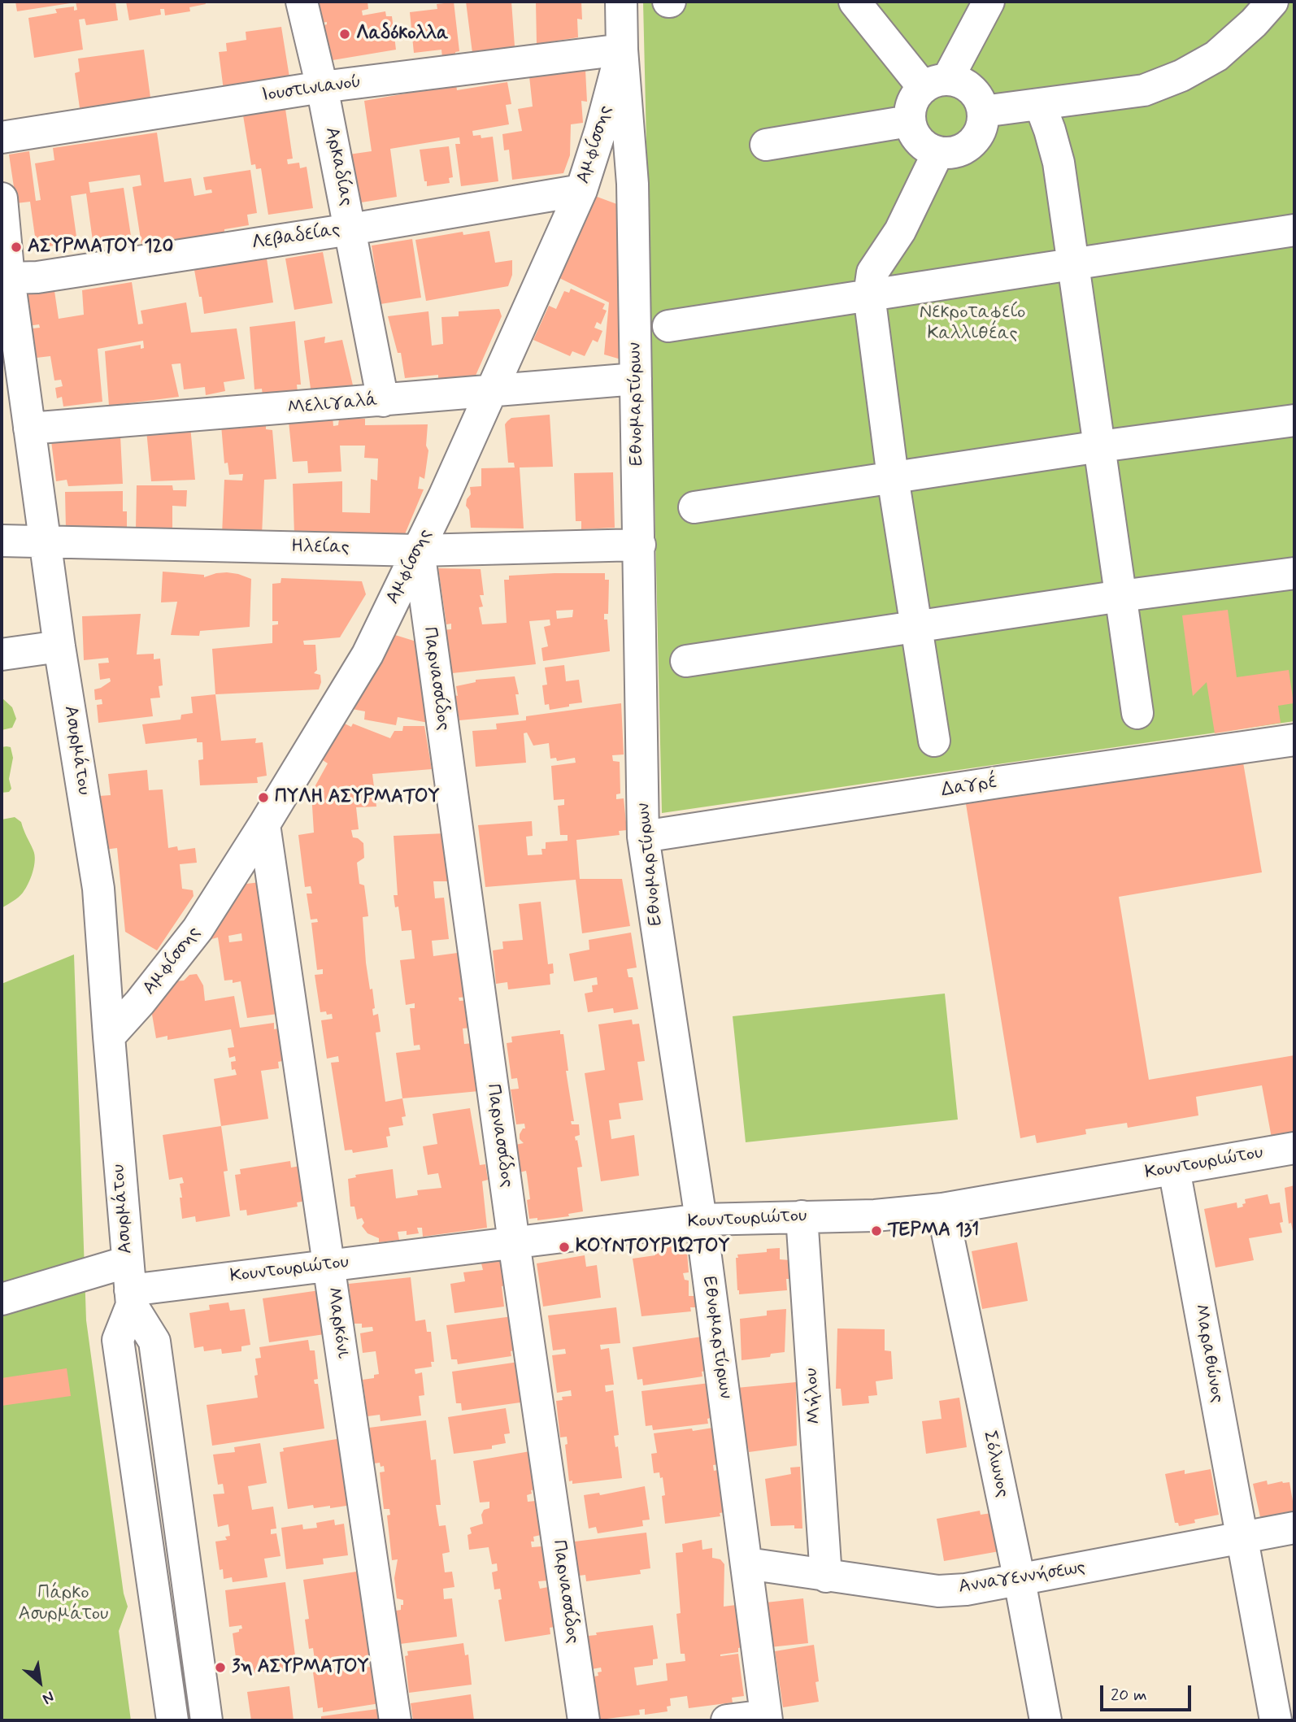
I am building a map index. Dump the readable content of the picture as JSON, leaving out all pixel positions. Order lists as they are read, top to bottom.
{
  "streets": {
    "street": [
      "Ιουστινιανού",
      "Αμφίσσης",
      "Αρκαδίας",
      "Λεβαδείας",
      "Εθνομαρτύρων",
      "Μελιγαλά",
      "Ηλείας",
      "Παρνασσίδος",
      "Ασυρμάτου",
      "Δαγρέ",
      "Κουντουριώτου",
      "Μαρκόνι",
      "Μαραθώνος",
      "Μήλου",
      "Σόλωνος",
      "Ανναγεννήσεως"
    ]
  },
  "crossings": [
    ["Ιουστινιανού", "Αμφίσσης"],
    ["Ιουστινιανού", "Αρκαδίας"],
    ["Ιουστινιανού", "Εθνομαρτύρων"],
    ["Αμφίσσης", "Λεβαδείας"],
    ["Αμφίσσης", "Εθνομαρτύρων"],
    ["Αμφίσσης", "Μελιγαλά"],
    ["Αμφίσσης", "Ηλείας"],
    ["Αμφίσσης", "Παρνασσίδος"],
    ["Αμφίσσης", "Ασυρμάτου"],
    ["Αμφίσσης", "Μαρκόνι"],
    ["Αρκαδίας", "Λεβαδείας"],
    ["Αρκαδίας", "Μελιγαλά"],
    ["Λεβαδείας", "Ασυρμάτου"],
    ["Εθνομαρτύρων", "Μελιγαλά"],
    ["Εθνομαρτύρων", "Ηλείας"],
    ["Εθνομαρτύρων", "Δαγρέ"],
    ["Εθνομαρτύρων", "Κουντουριώτου"],
    ["Εθνομαρτύρων", "Ανναγεννήσεως"],
    ["Μελιγαλά", "Ασυρμάτου"],
    ["Ηλείας", "Παρνασσίδος"],
    ["Ηλείας", "Ασυρμάτου"],
    ["Παρνασσίδος", "Κουντουριώτου"],
    ["Ασυρμάτου", "Κουντουριώτου"],
    ["Κουντουριώτου", "Μαρκόνι"],
    ["Κουντουριώτου", "Μαραθώνος"],
    ["Κουντουριώτου", "Μήλου"],
    ["Κουντουριώτου", "Σόλωνος"],
    ["Μαραθώνος", "Ανναγεννήσεως"],
    ["Μήλου", "Ανναγεννήσεως"],
    ["Σόλωνος", "Ανναγεννήσεως"]
  ],
  "parks": ["Νεκροταφείο Καλλιθέας", "Πάρκο Ασυρμάτου"],
  "places": [
    "Λαδόκολλα",
    "ΑΣΥΡΜΑΤΟΥ 120",
    "ΠΥΛΗ ΑΣΥΡΜΑΤΟΥ",
    "ΤΕΡΜΑ 131",
    "ΚΟΥΝΤΟΥΡΙΏΤΟΥ",
    "3η ΑΣΥΡΜΑΤΟΥ"
  ],
  "scale_bar": "20 m",
  "north": "bottom right"
}
